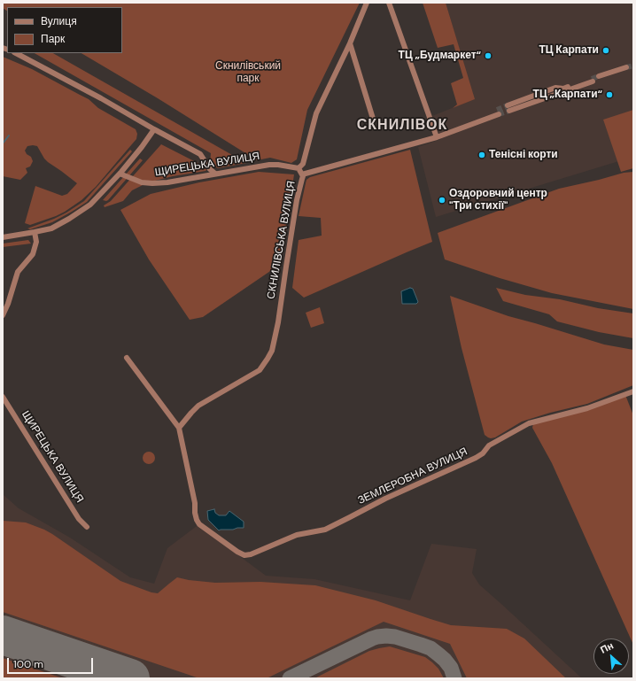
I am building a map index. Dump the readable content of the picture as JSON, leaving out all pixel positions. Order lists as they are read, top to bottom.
{
  "streets": {
    "street": ["ЩИРЕЦЬКА ВУЛИЦЯ", "СКНИЛІВСЬКА ВУЛИЦЯ", "ЗЕМЛЕРОБНА ВУЛИЦЯ"]
  },
  "crossings": [
    ["ЩИРЕЦЬКА ВУЛИЦЯ", "СКНИЛІВСЬКА ВУЛИЦЯ"],
    ["СКНИЛІВСЬКА ВУЛИЦЯ", "ЗЕМЛЕРОБНА ВУЛИЦЯ"]
  ],
  "districts": ["СКНИЛІВОК"],
  "parks": ["Скнилівський парк"],
  "places": [
    "ТЦ Карпати",
    "ТЦ „Будмаркет“",
    "ТЦ „Карпати“",
    "Тенісні корти",
    "Оздоровчий центр \"Три стихії\""
  ],
  "legend": ["Вулиця", "Парк"],
  "scale_bar": "100 m",
  "north": "top left"
}
